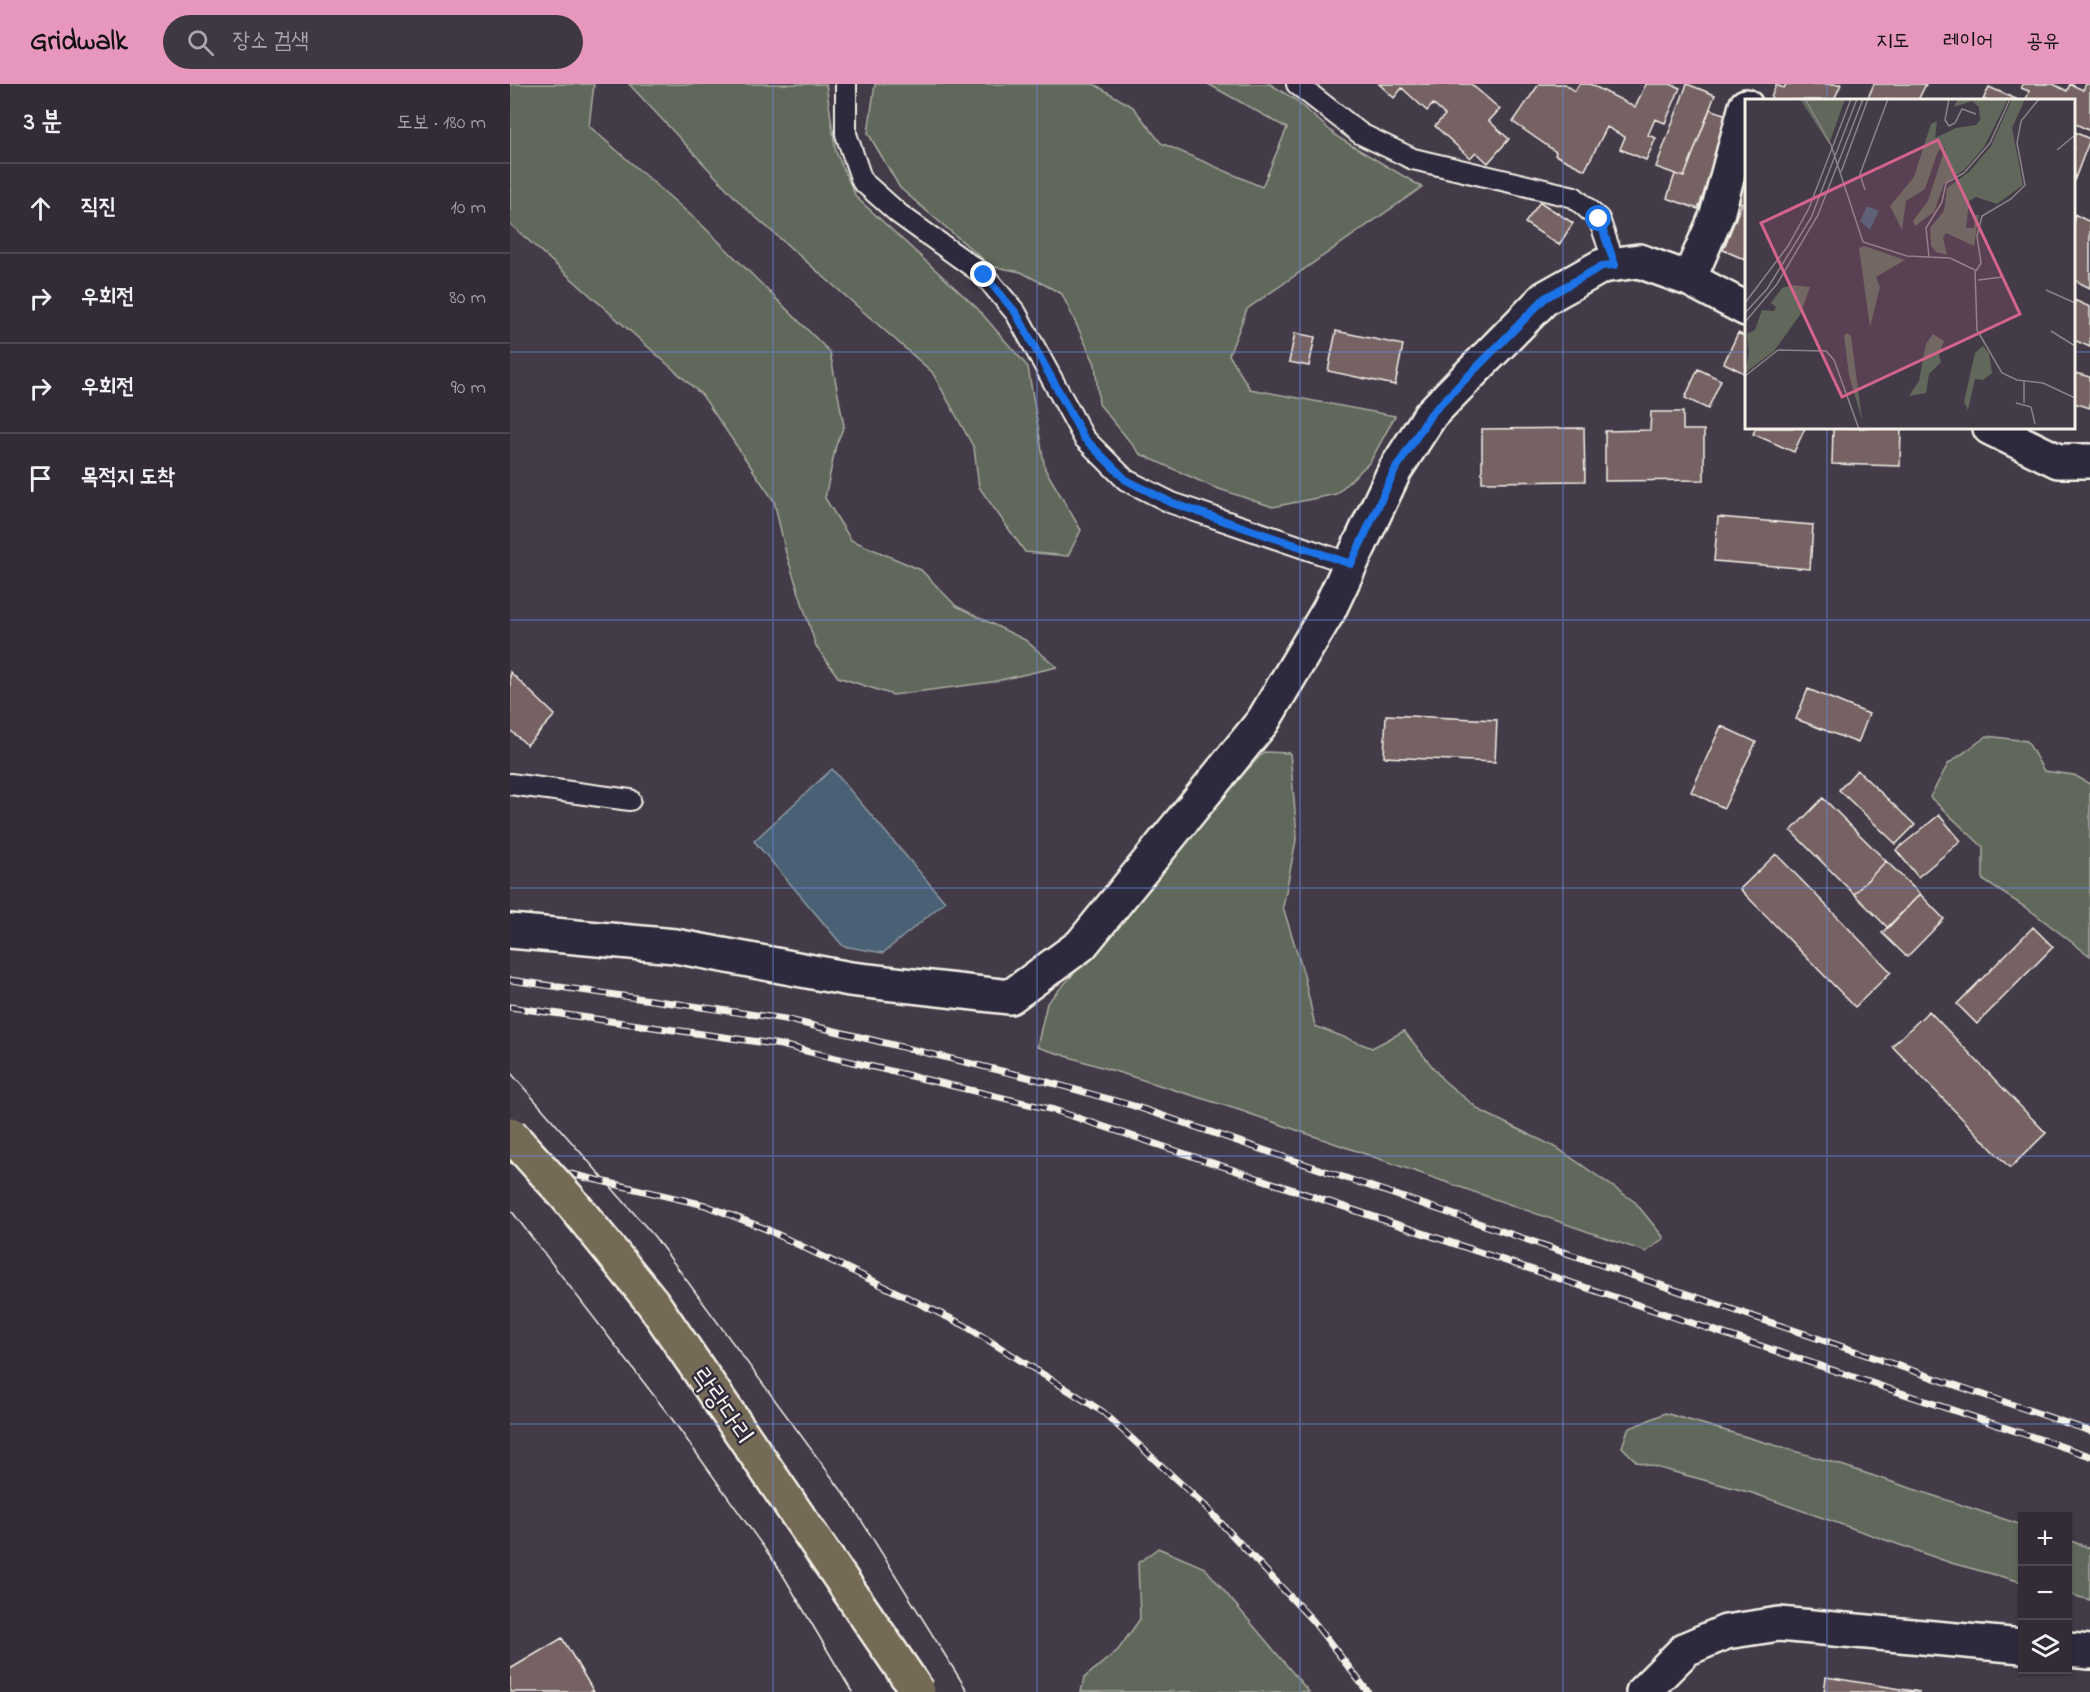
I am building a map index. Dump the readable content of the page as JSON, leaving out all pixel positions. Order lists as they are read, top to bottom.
{
  "streets": {
    "main road": ["락랑다리"]
  },
  "page": {
    "header": "Gridwalk",
    "search": "장소 검색",
    "nav": ["지도", "레이어", "공유"],
    "heading": ["3 분", "도보 · 180 m"],
    "list": [
      ["직진", "10 m"],
      ["우회전", "80 m"],
      ["우회전", "90 m"],
      "목적지 도착"
    ],
    "map_buttons": ["+", "−"]
  }
}
